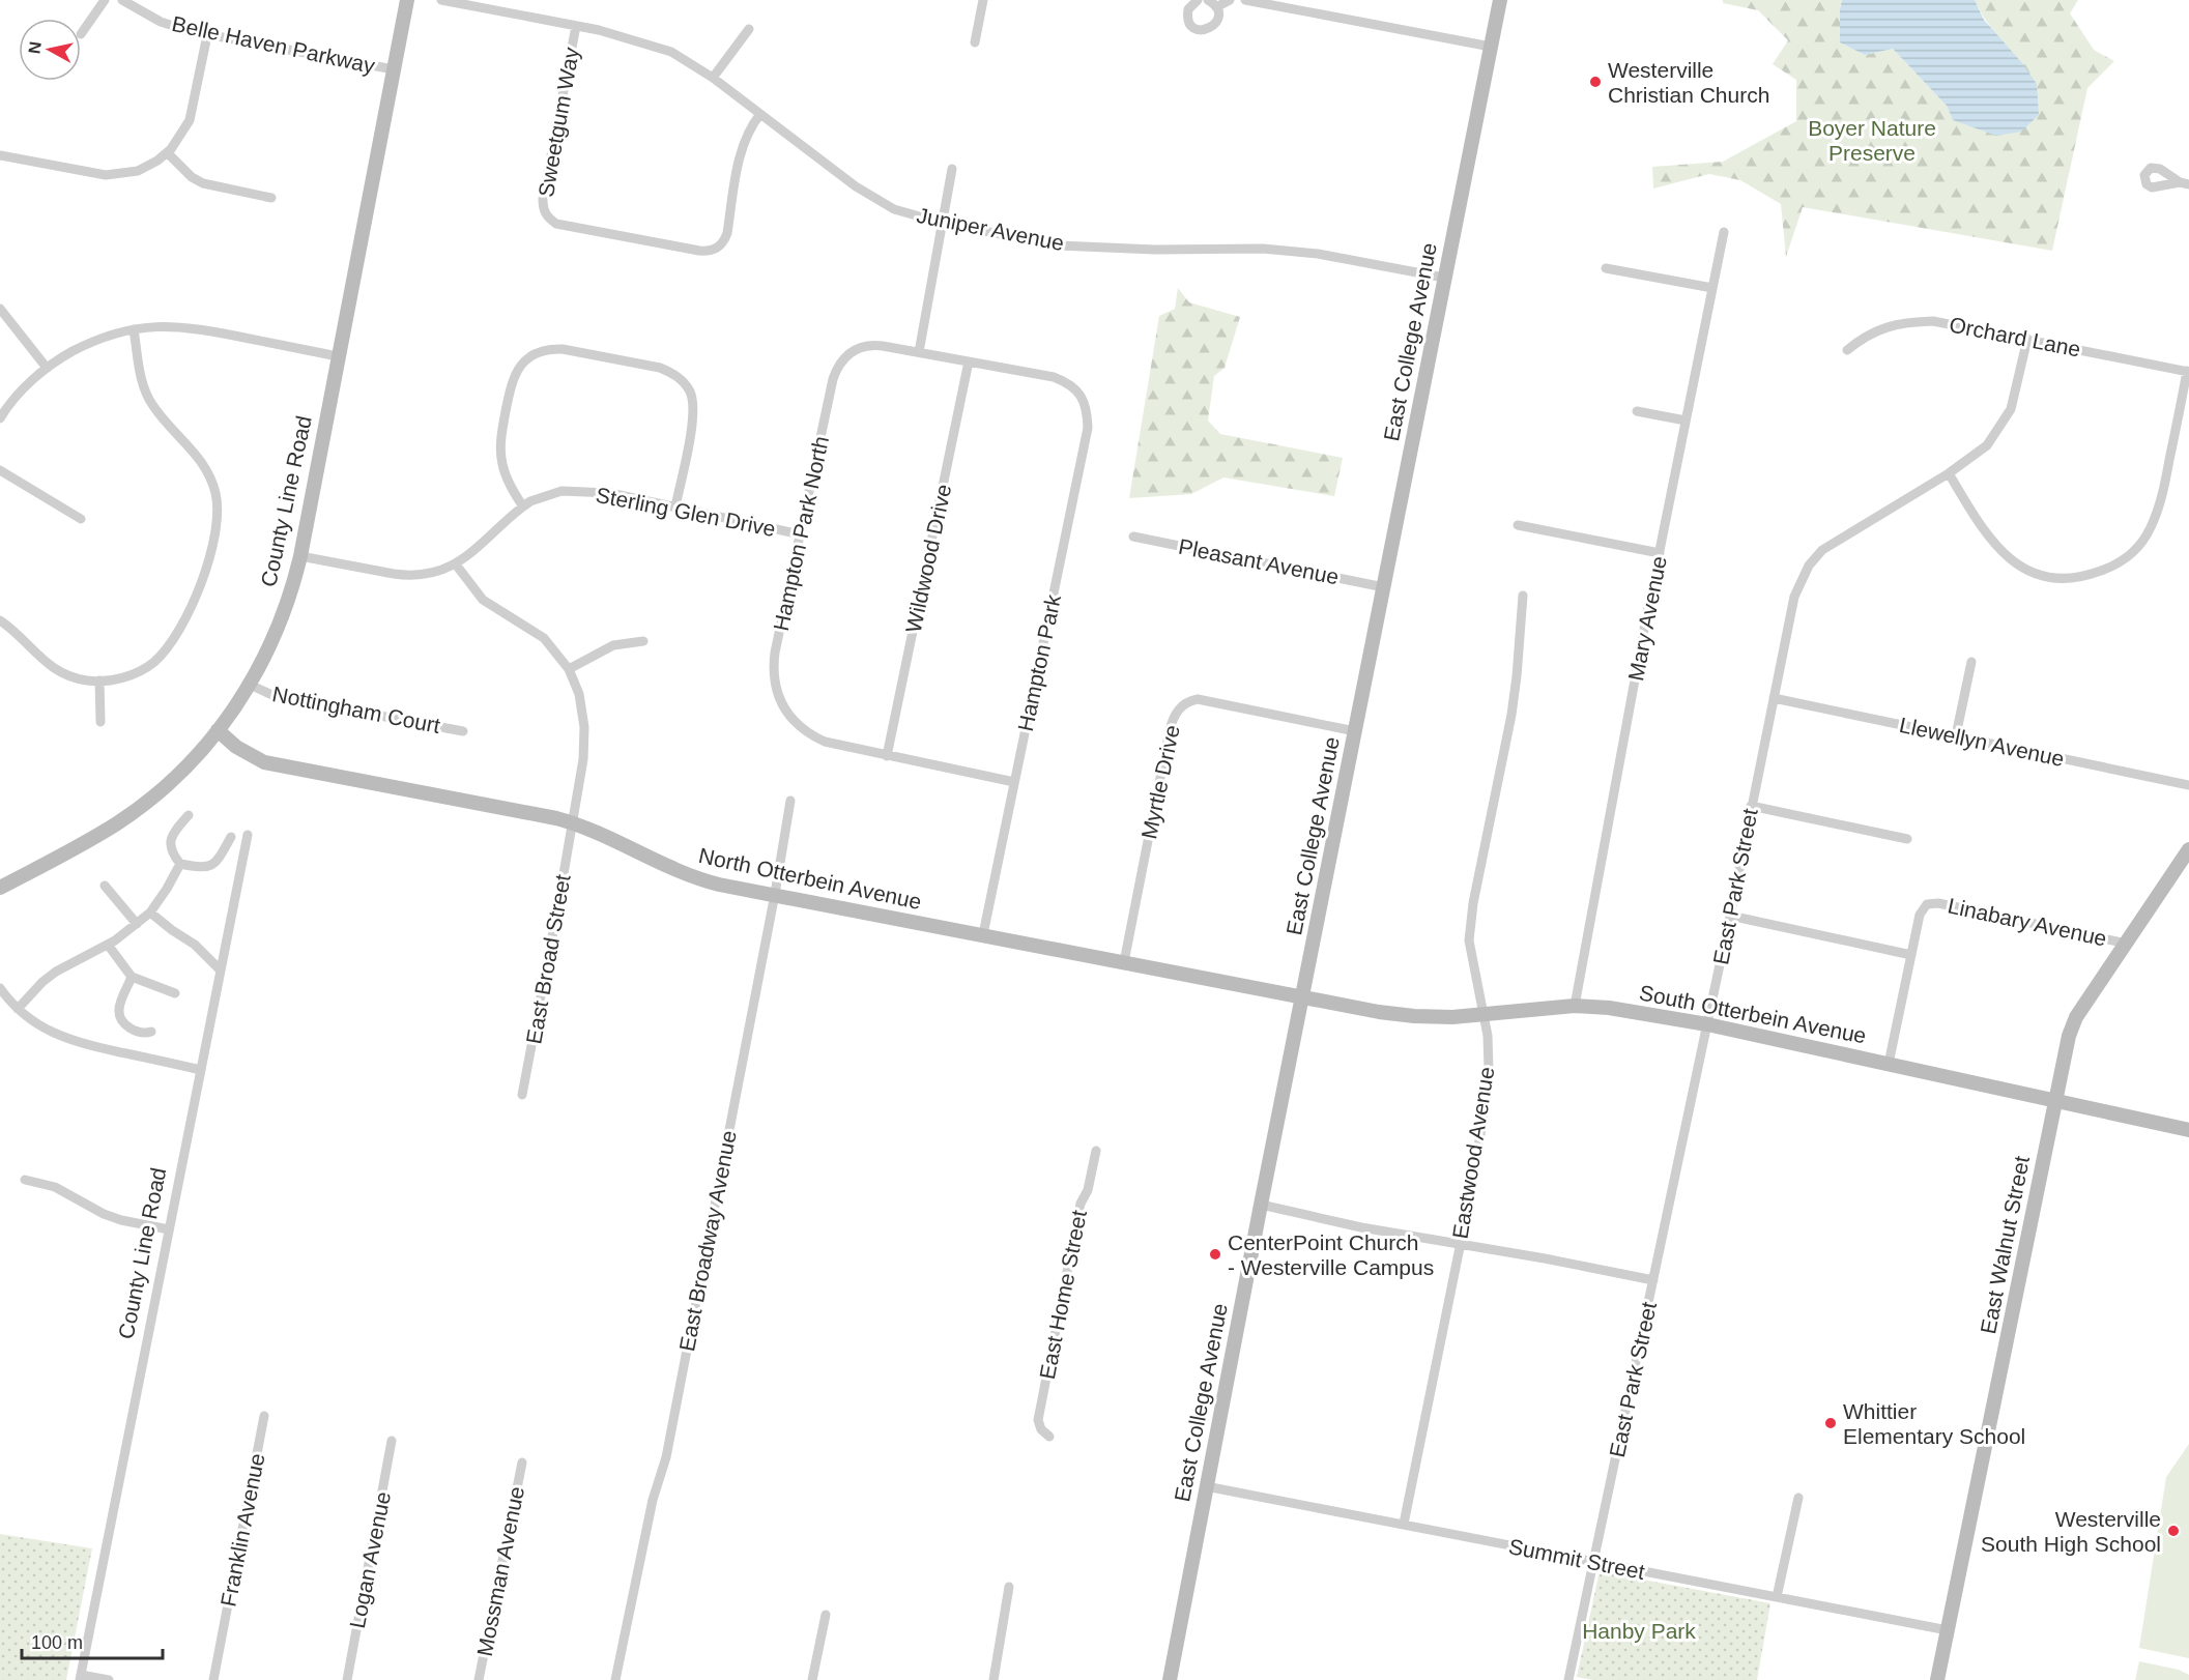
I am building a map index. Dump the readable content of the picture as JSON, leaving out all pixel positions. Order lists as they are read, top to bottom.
{
  "streets": {
    "street": [
      "Belle Haven Parkway",
      "Sweetgum Way",
      "Juniper Avenue",
      "Orchard Lane",
      "East College Avenue",
      "County Line Road",
      "Sterling Glen Drive",
      "Hampton Park North",
      "Wildwood Drive",
      "Pleasant Avenue",
      "Mary Avenue",
      "Hampton Park",
      "Nottingham Court",
      "Llewellyn Avenue",
      "Myrtle Drive",
      "North Otterbein Avenue",
      "East Park Street",
      "Linabary Avenue",
      "East Broad Street",
      "South Otterbein Avenue",
      "Eastwood Avenue",
      "East Broadway Avenue",
      "East Walnut Street",
      "East Home Street",
      "Franklin Avenue",
      "Summit Street",
      "Logan Avenue",
      "Mossman Avenue"
    ]
  },
  "crossings": [
    ["Belle Haven Parkway", "County Line Road"],
    ["Sweetgum Way", "Juniper Avenue"],
    ["Juniper Avenue", "East College Avenue"],
    ["Orchard Lane", "East Park Street"],
    ["East College Avenue", "Pleasant Avenue"],
    ["East College Avenue", "Myrtle Drive"],
    ["East College Avenue", "North Otterbein Avenue"],
    ["East College Avenue", "South Otterbein Avenue"],
    ["East College Avenue", "Summit Street"],
    ["County Line Road", "Sterling Glen Drive"],
    ["County Line Road", "Nottingham Court"],
    ["County Line Road", "North Otterbein Avenue"],
    ["Sterling Glen Drive", "Hampton Park North"],
    ["Sterling Glen Drive", "East Broad Street"],
    ["Hampton Park North", "Wildwood Drive"],
    ["Wildwood Drive", "Hampton Park"],
    ["Mary Avenue", "South Otterbein Avenue"],
    ["Hampton Park", "North Otterbein Avenue"],
    ["Llewellyn Avenue", "East Park Street"],
    ["Myrtle Drive", "North Otterbein Avenue"],
    ["North Otterbein Avenue", "East Broad Street"],
    ["North Otterbein Avenue", "South Otterbein Avenue"],
    ["North Otterbein Avenue", "East Broadway Avenue"],
    ["East Park Street", "South Otterbein Avenue"],
    ["East Park Street", "Summit Street"],
    ["Linabary Avenue", "East Walnut Street"],
    ["South Otterbein Avenue", "Eastwood Avenue"],
    ["South Otterbein Avenue", "East Walnut Street"],
    ["Eastwood Avenue", "Summit Street"],
    ["East Walnut Street", "Summit Street"]
  ],
  "parks": ["Boyer Nature Preserve", "Hanby Park"],
  "places": [
    "Westerville Christian Church",
    "CenterPoint Church - Westerville Campus",
    "Whittier Elementary School",
    "Westerville South High School"
  ],
  "scale_bar": "100 m",
  "north": "left"
}
